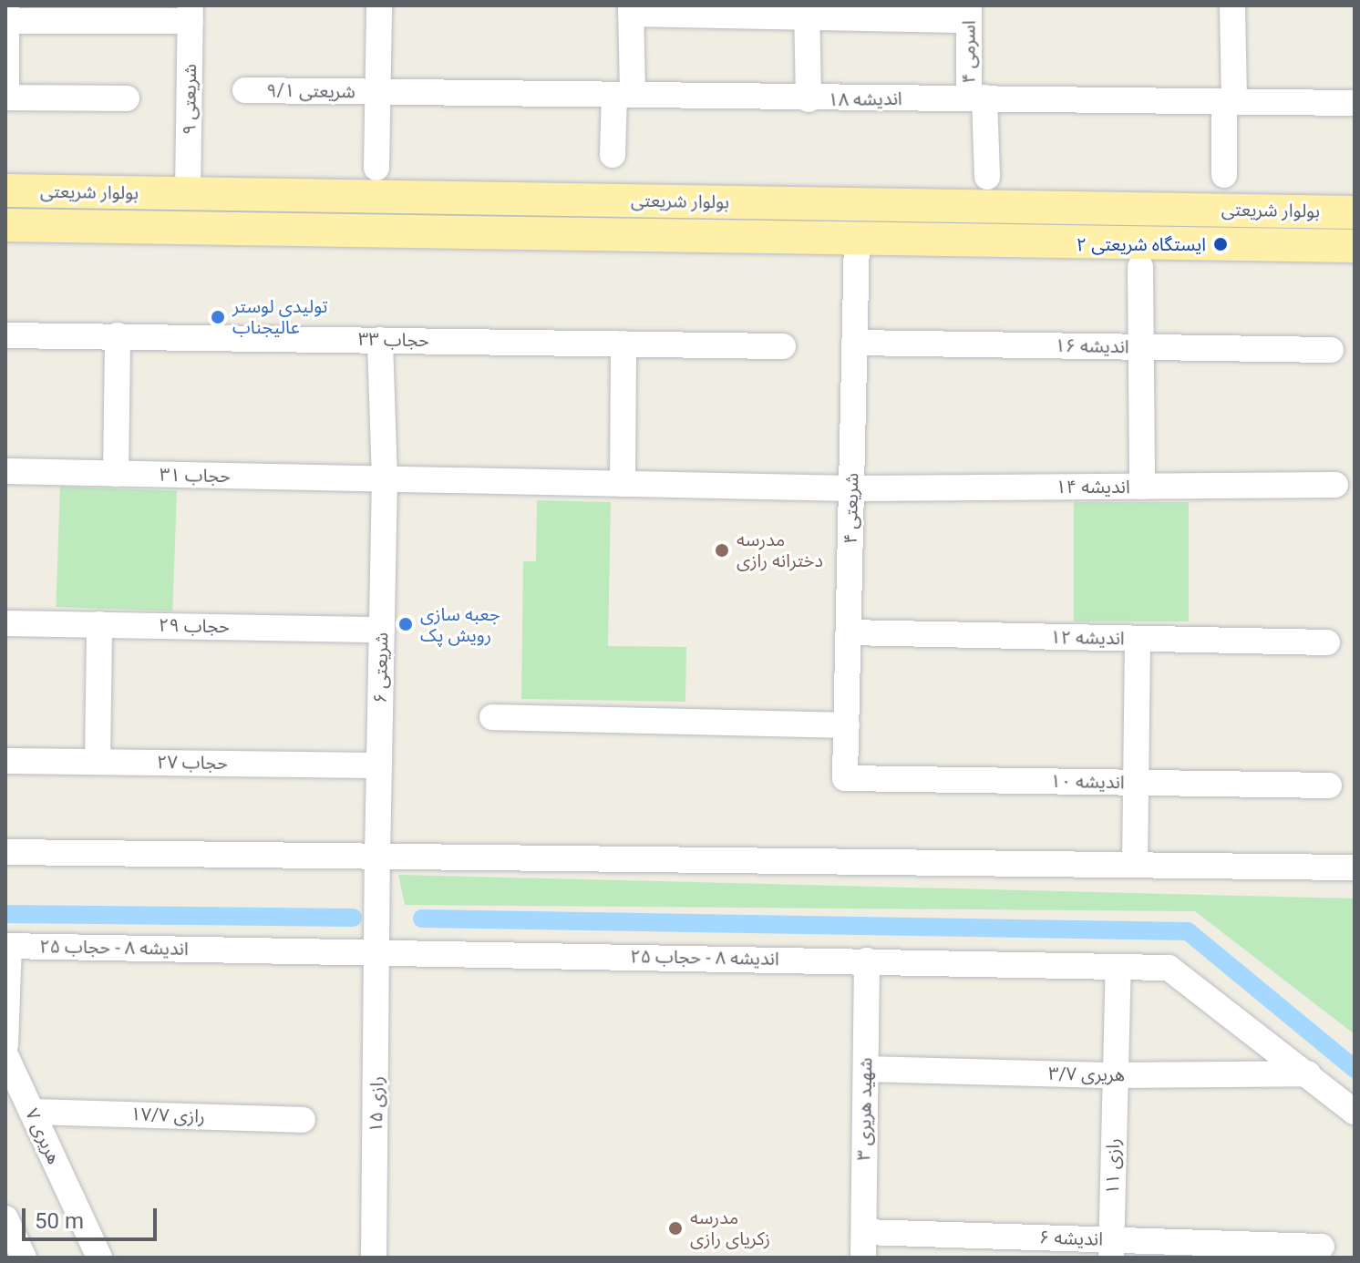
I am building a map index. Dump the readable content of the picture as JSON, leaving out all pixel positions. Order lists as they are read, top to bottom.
{
  "streets": {
    "main road": ["بولوار شریعتی"],
    "street": [
      "اسرمی ۴",
      "شریعتی ۹/۱",
      "شریعتی ۹",
      "اندیشه ۱۸",
      "حجاب ۳۳",
      "اندیشه ۱۶",
      "حجاب ۳۱",
      "اندیشه ۱۴",
      "شریعتی ۴",
      "حجاب ۲۹",
      "اندیشه ۱۲",
      "شریعتی ۶",
      "حجاب ۲۷",
      "اندیشه ۱۰",
      "اندیشه ۸ - حجاب ۲۵",
      "هریری ۳/۷",
      "رازی ۱۵",
      "شهید هریری ۳",
      "رازی ۱۷/۷",
      "هریری ۷",
      "رازی ۱۱",
      "اندیشه ۶"
    ]
  },
  "crossings": [
    ["اسرمی ۴", "اندیشه ۱۸"],
    ["شریعتی ۹/۱", "اندیشه ۱۸"],
    ["شریعتی ۹", "بولوار شریعتی"],
    ["بولوار شریعتی", "شریعتی ۴"],
    ["حجاب ۳۳", "شریعتی ۶"],
    ["اندیشه ۱۶", "شریعتی ۴"],
    ["حجاب ۳۱", "اندیشه ۱۴"],
    ["حجاب ۳۱", "شریعتی ۶"],
    ["اندیشه ۱۴", "شریعتی ۴"],
    ["شریعتی ۴", "اندیشه ۱۲"],
    ["شریعتی ۴", "اندیشه ۱۰"],
    ["حجاب ۲۹", "شریعتی ۶"],
    ["شریعتی ۶", "حجاب ۲۷"],
    ["شریعتی ۶", "رازی ۱۵"],
    ["اندیشه ۸ - حجاب ۲۵", "هریری ۳/۷"],
    ["اندیشه ۸ - حجاب ۲۵", "رازی ۱۵"],
    ["اندیشه ۸ - حجاب ۲۵", "شهید هریری ۳"],
    ["اندیشه ۸ - حجاب ۲۵", "رازی ۱۱"],
    ["هریری ۳/۷", "شهید هریری ۳"],
    ["هریری ۳/۷", "رازی ۱۱"],
    ["شهید هریری ۳", "اندیشه ۶"],
    ["رازی ۱۷/۷", "هریری ۷"],
    ["رازی ۱۱", "اندیشه ۶"]
  ],
  "places": [
    "ایستگاه شریعتی ۲",
    "تولیدی لوستر عالیجناب",
    "مدرسه دخترانه رازی",
    "جعبه سازی رویش پک",
    "مدرسه زکریای رازی"
  ],
  "scale_bar": "50 m"
}
